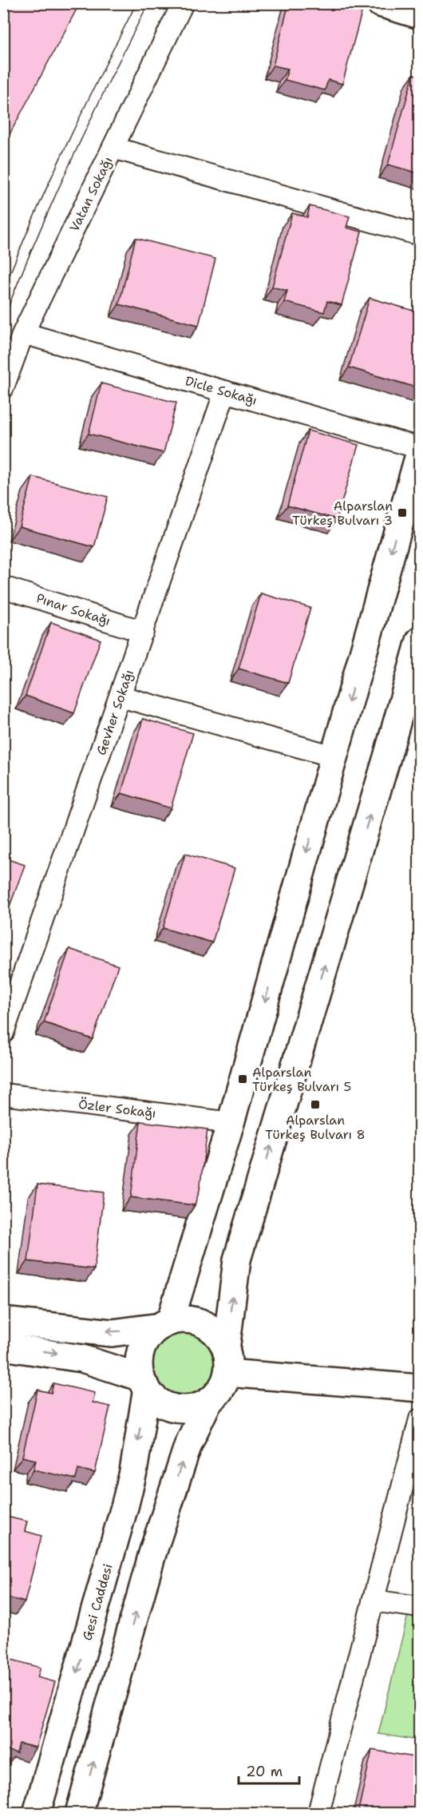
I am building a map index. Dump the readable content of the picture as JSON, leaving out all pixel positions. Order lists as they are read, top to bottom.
{
  "streets": {
    "main road": ["Gesi Caddesi"],
    "street": [
      "Vatan Sokağı",
      "Dicle Sokağı",
      "Pınar Sokağı",
      "Gevher Sokağı",
      "Özler Sokağı"
    ]
  },
  "crossings": [
    ["Vatan Sokağı", "Dicle Sokağı"],
    ["Dicle Sokağı", "Gevher Sokağı"],
    ["Pınar Sokağı", "Gevher Sokağı"]
  ],
  "places": {
    "transit": ["Alparslan Türkeş Bulvarı 3", "Alparslan Türkeş Bulvarı 5", "Alparslan Türkeş Bulvarı 8"]
  },
  "scale_bar": "20 m"
}
